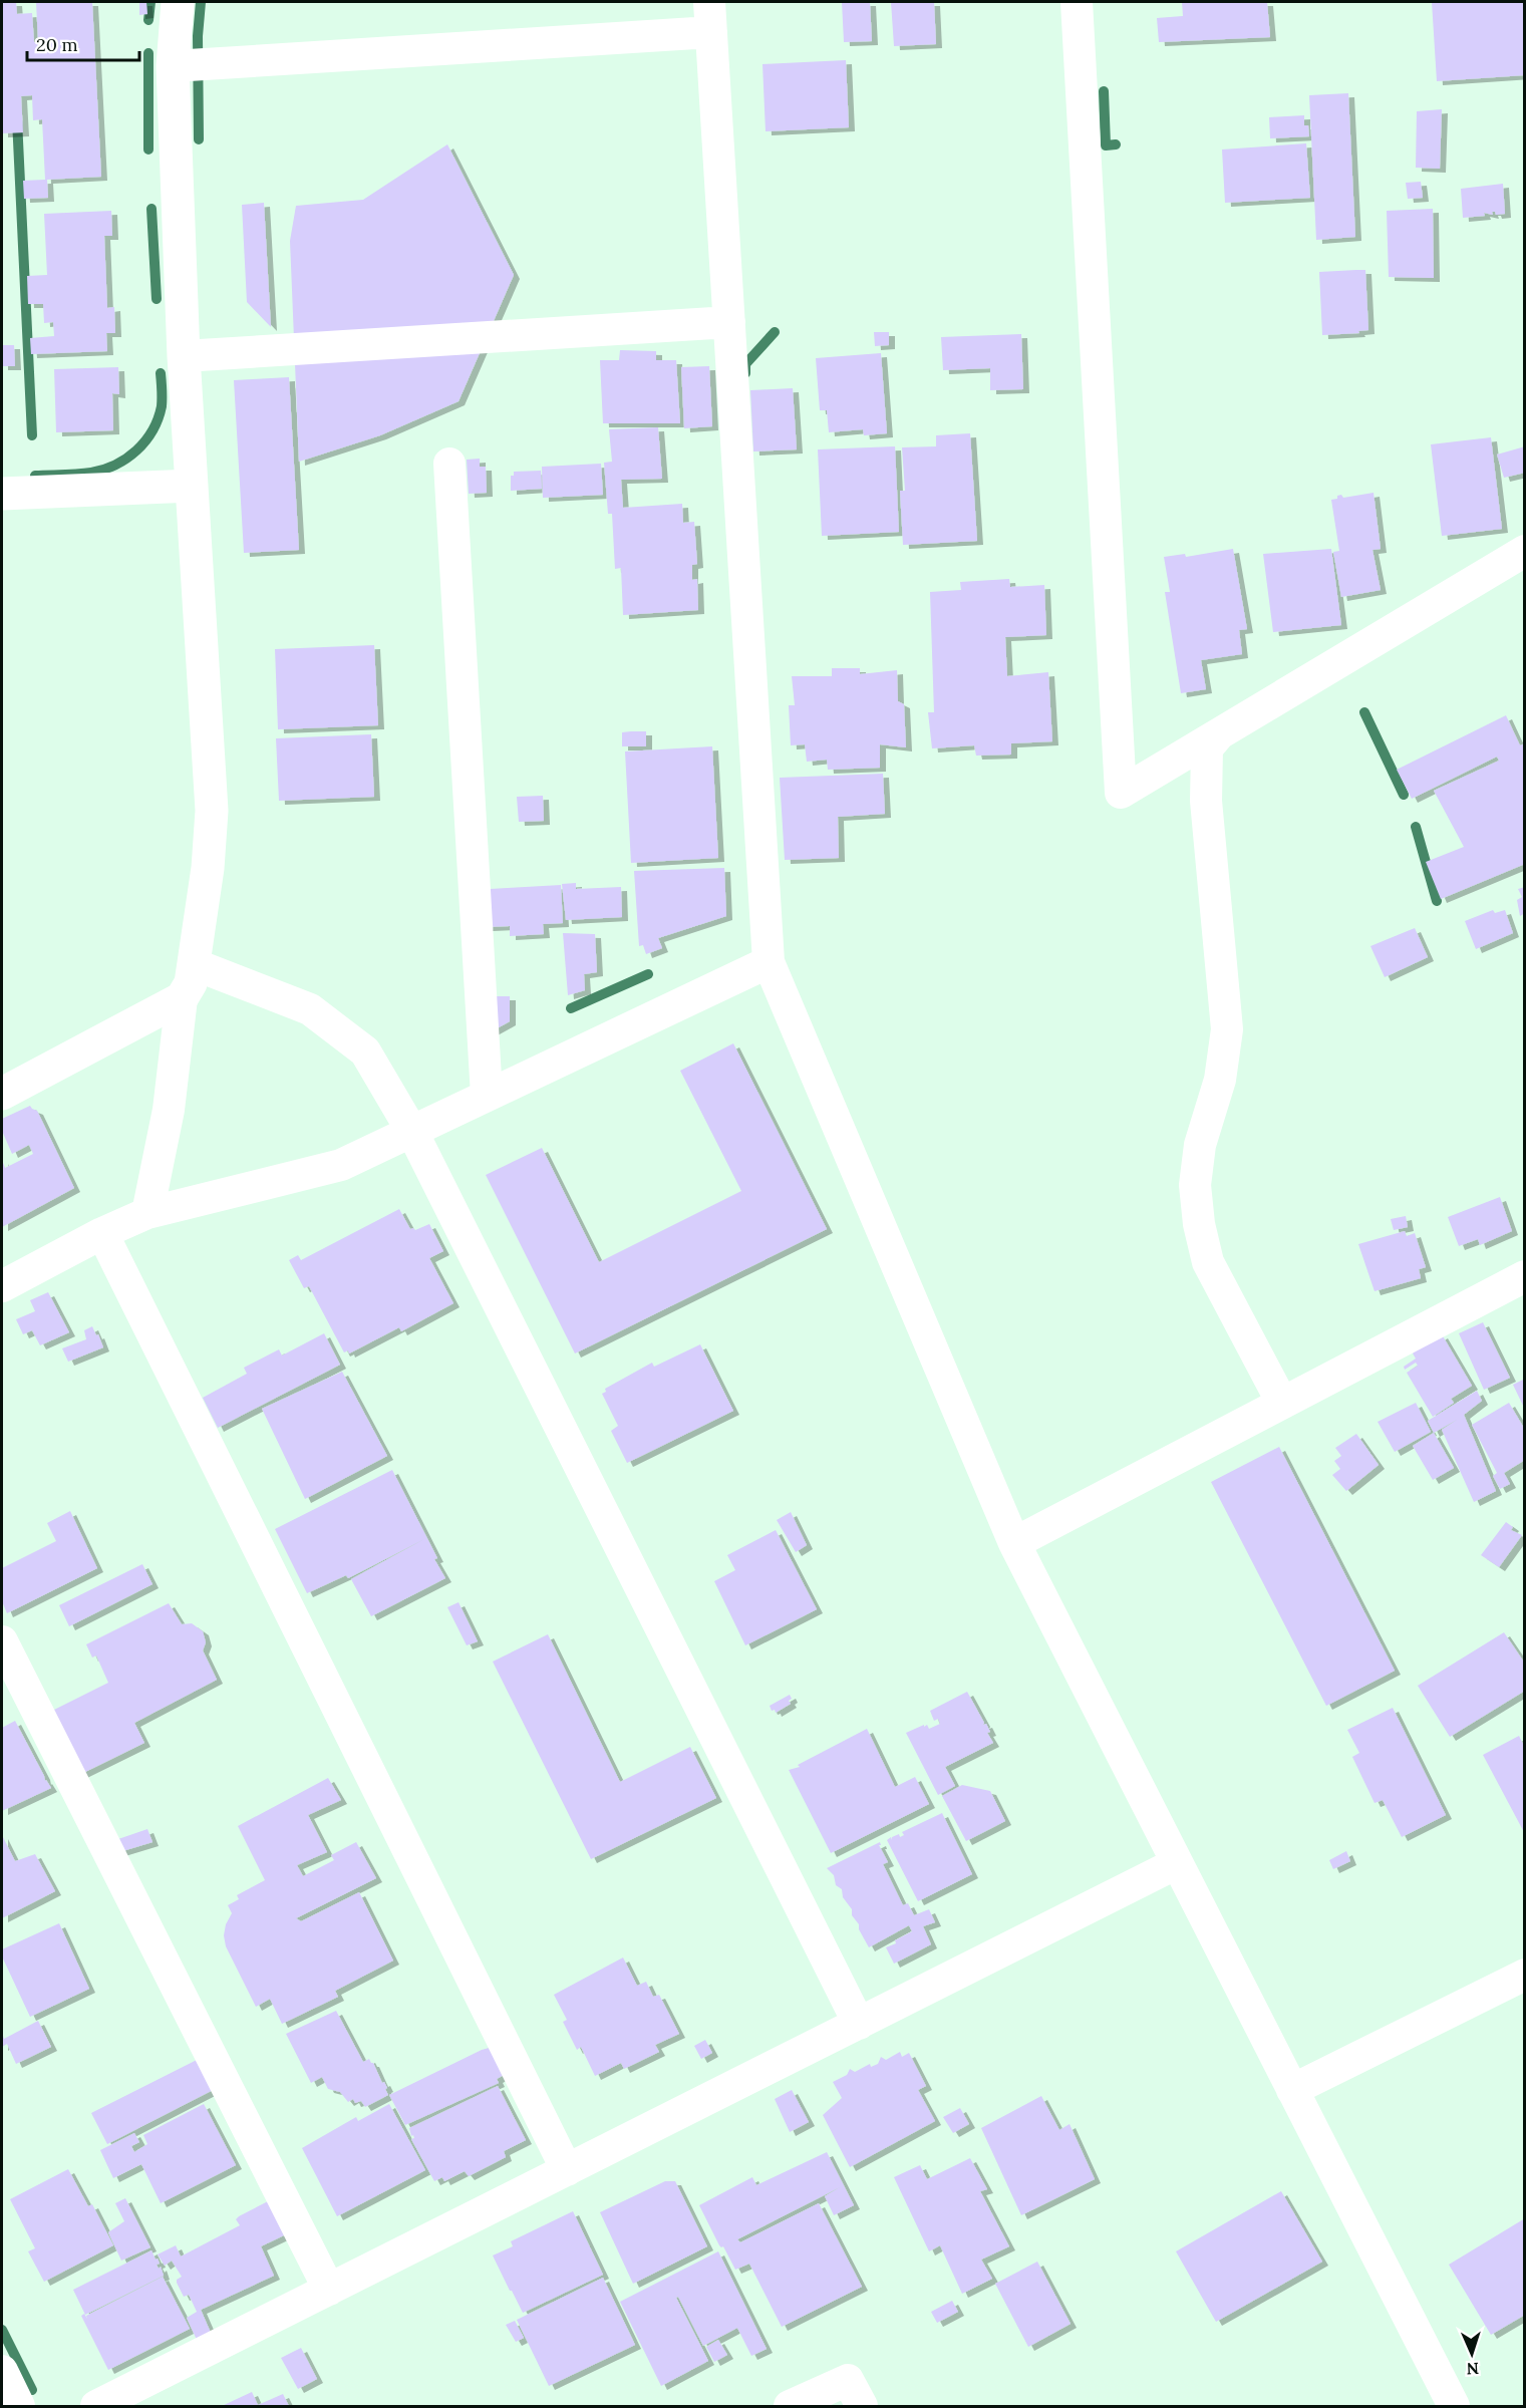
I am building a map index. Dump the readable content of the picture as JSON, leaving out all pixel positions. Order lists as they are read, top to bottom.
{
  "scale_bar": "20 m",
  "north": "bottom"
}
